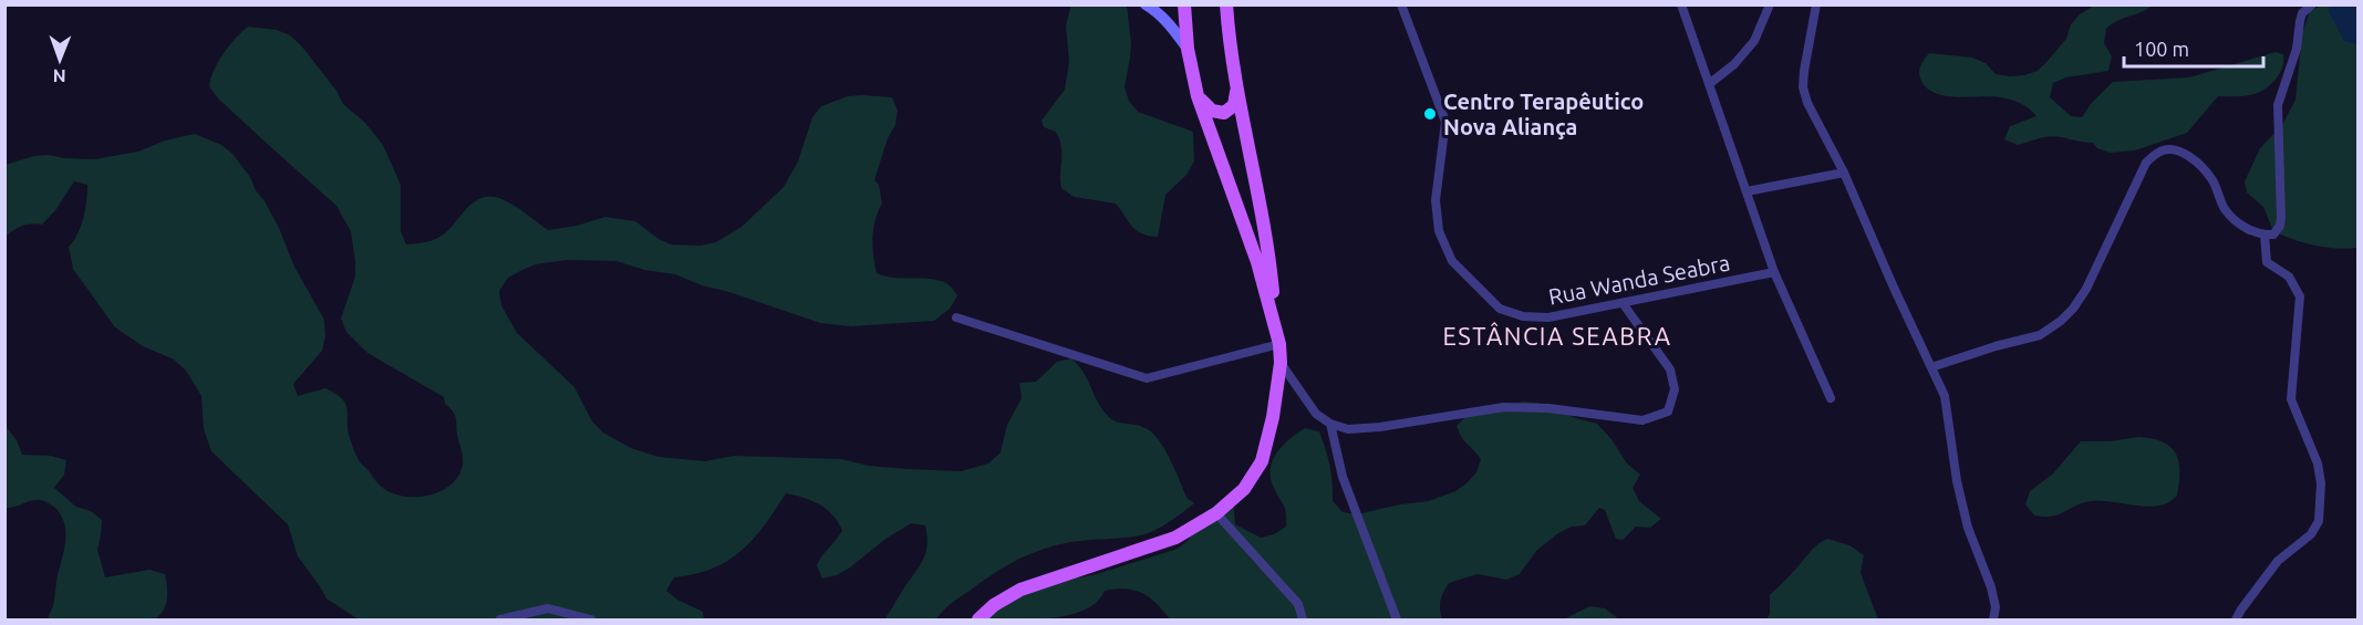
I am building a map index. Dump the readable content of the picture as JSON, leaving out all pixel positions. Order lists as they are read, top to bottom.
{
  "streets": {
    "street": ["Rua Wanda Seabra"]
  },
  "districts": ["ESTÂNCIA SEABRA"],
  "places": ["Centro Terapêutico Nova Aliança"],
  "scale_bar": "100 m",
  "north": "bottom"
}
